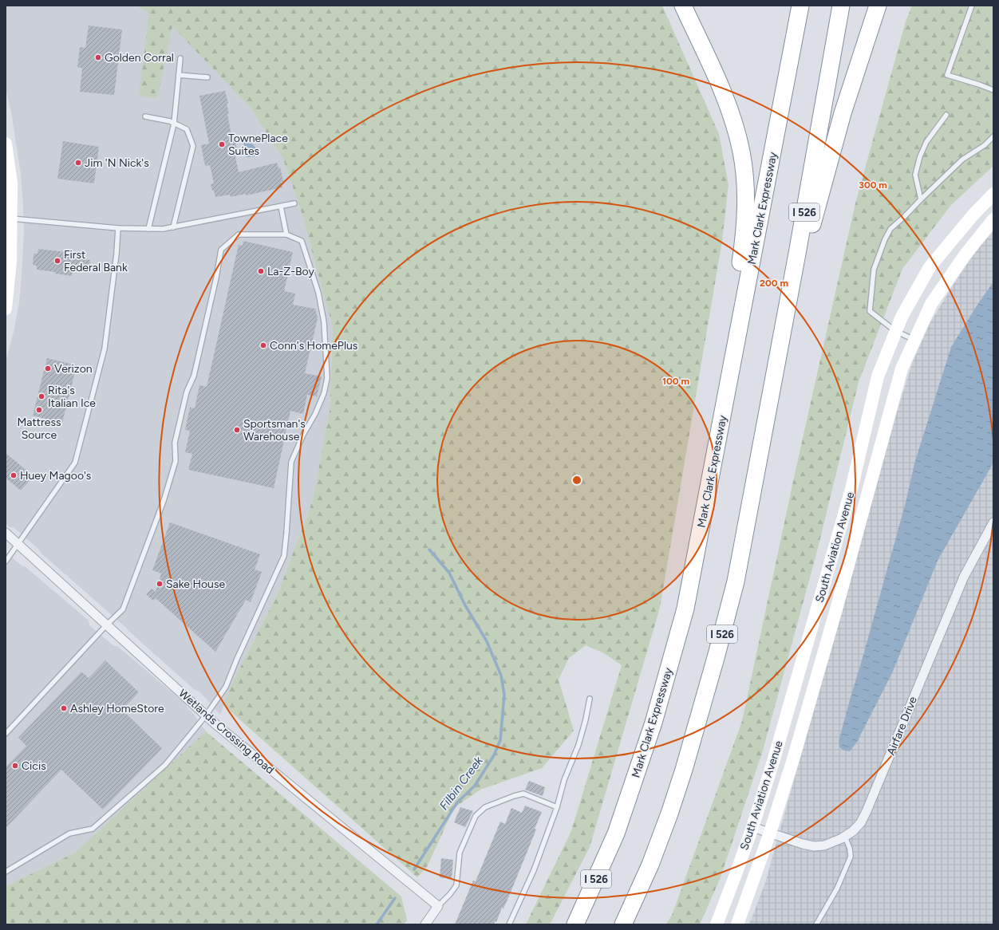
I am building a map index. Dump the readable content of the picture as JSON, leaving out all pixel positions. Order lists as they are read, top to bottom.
{
  "streets": {
    "highway": ["Mark Clark Expressway", "I 526"],
    "street": ["South Aviation Avenue", "Airfare Drive", "Wetlands Crossing Road"]
  },
  "crossings": [
    ["South Aviation Avenue", "Airfare Drive"]
  ],
  "water": ["Filbin Creek"],
  "places": [
    "Golden Corral",
    "TownePlace Suites",
    "Jim 'N Nick's",
    "First Federal Bank",
    "La-Z-Boy",
    "Conn's HomePlus",
    "Verizon",
    "Rita's Italian Ice",
    "Mattress Source",
    "Sportsman's Warehouse",
    "Huey Magoo's",
    "Sake House",
    "Ashley HomeStore",
    "Cicis"
  ],
  "rings": ["300 m", "200 m", "100 m"]
}
